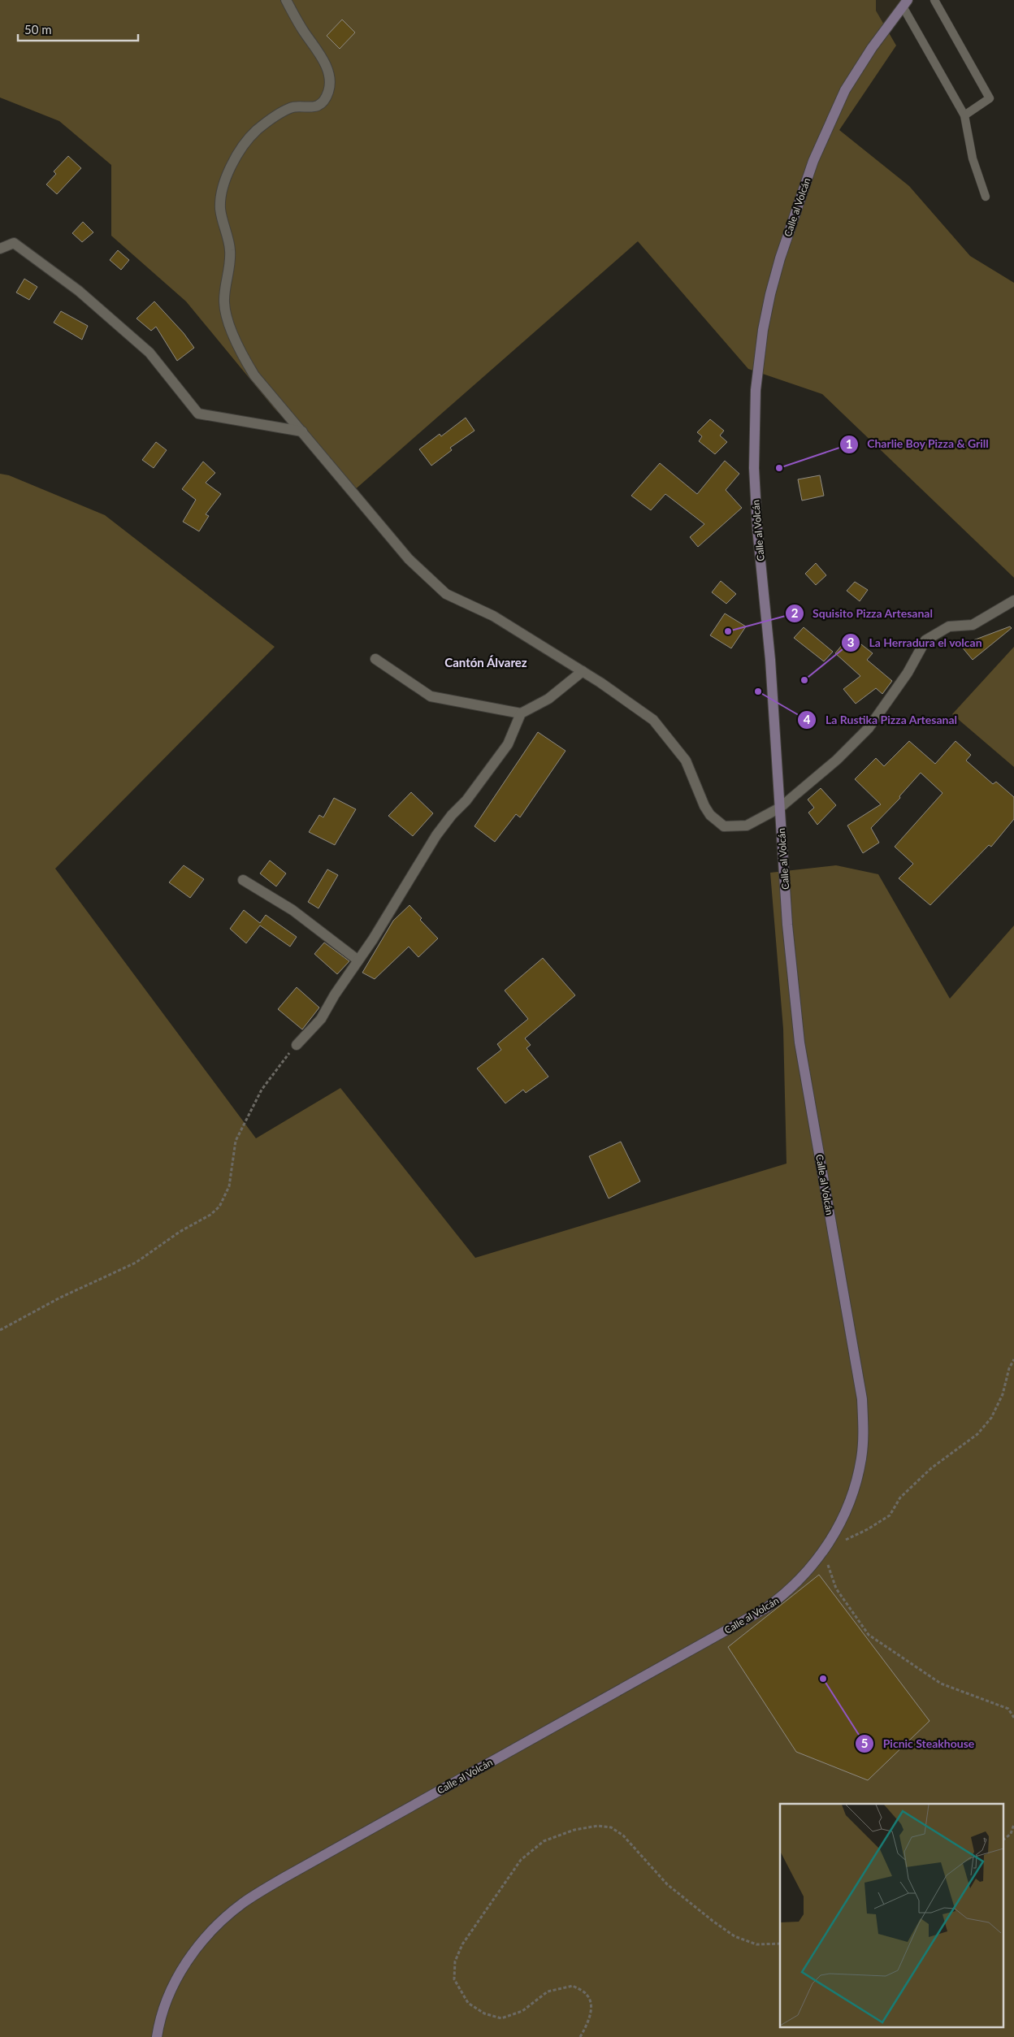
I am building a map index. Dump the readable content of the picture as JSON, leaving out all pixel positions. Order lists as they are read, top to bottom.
{
  "streets": {
    "street": ["Calle al Volcán"]
  },
  "districts": ["Cantón Álvarez"],
  "places": [
    "Charlie Boy Pizza & Grill",
    "Squisito Pizza Artesanal",
    "La Herradura el volcan",
    "La Rustika Pizza Artesanal",
    "Picnic Steakhouse"
  ],
  "scale_bar": "50 m"
}
